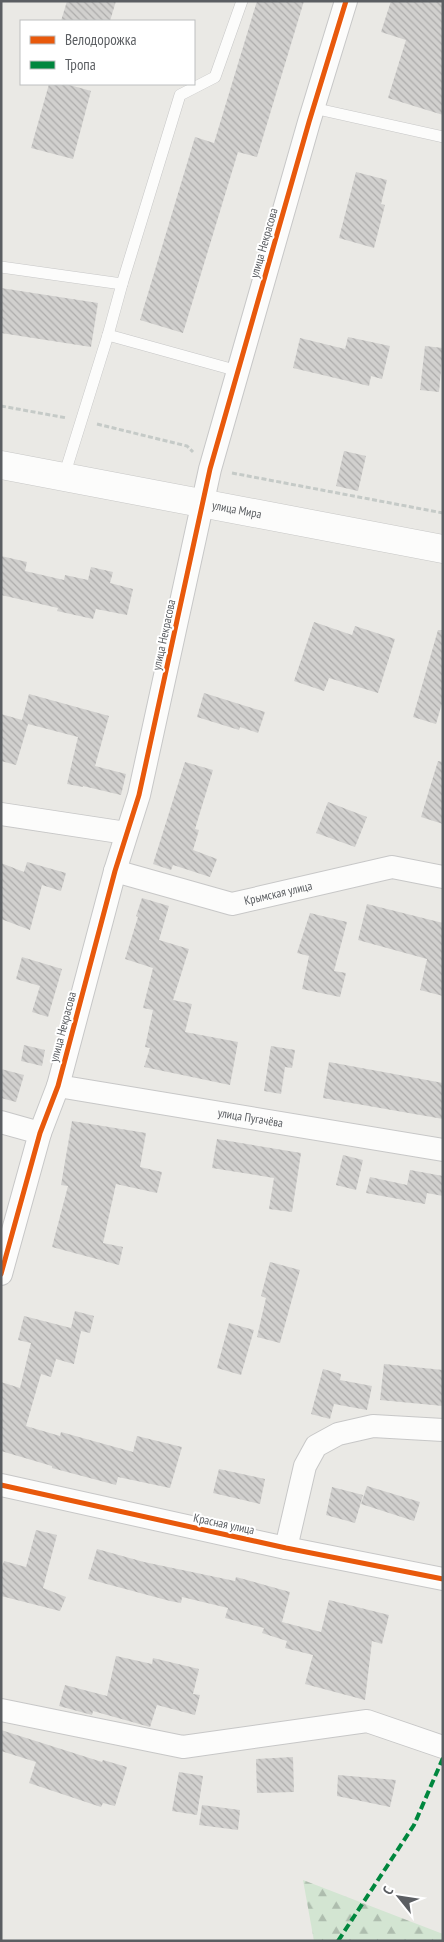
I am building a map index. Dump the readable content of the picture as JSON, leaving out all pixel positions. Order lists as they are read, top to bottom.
{
  "streets": {
    "street": [
      "улица Некрасова",
      "улица Мира",
      "Крымская улица",
      "улица Пугачёва",
      "Красная улица"
    ]
  },
  "crossings": [
    ["улица Некрасова", "улица Мира"],
    ["улица Некрасова", "Крымская улица"],
    ["улица Некрасова", "улица Пугачёва"]
  ],
  "legend": ["Велодорожка", "Тропа"],
  "north": "top left"
}
